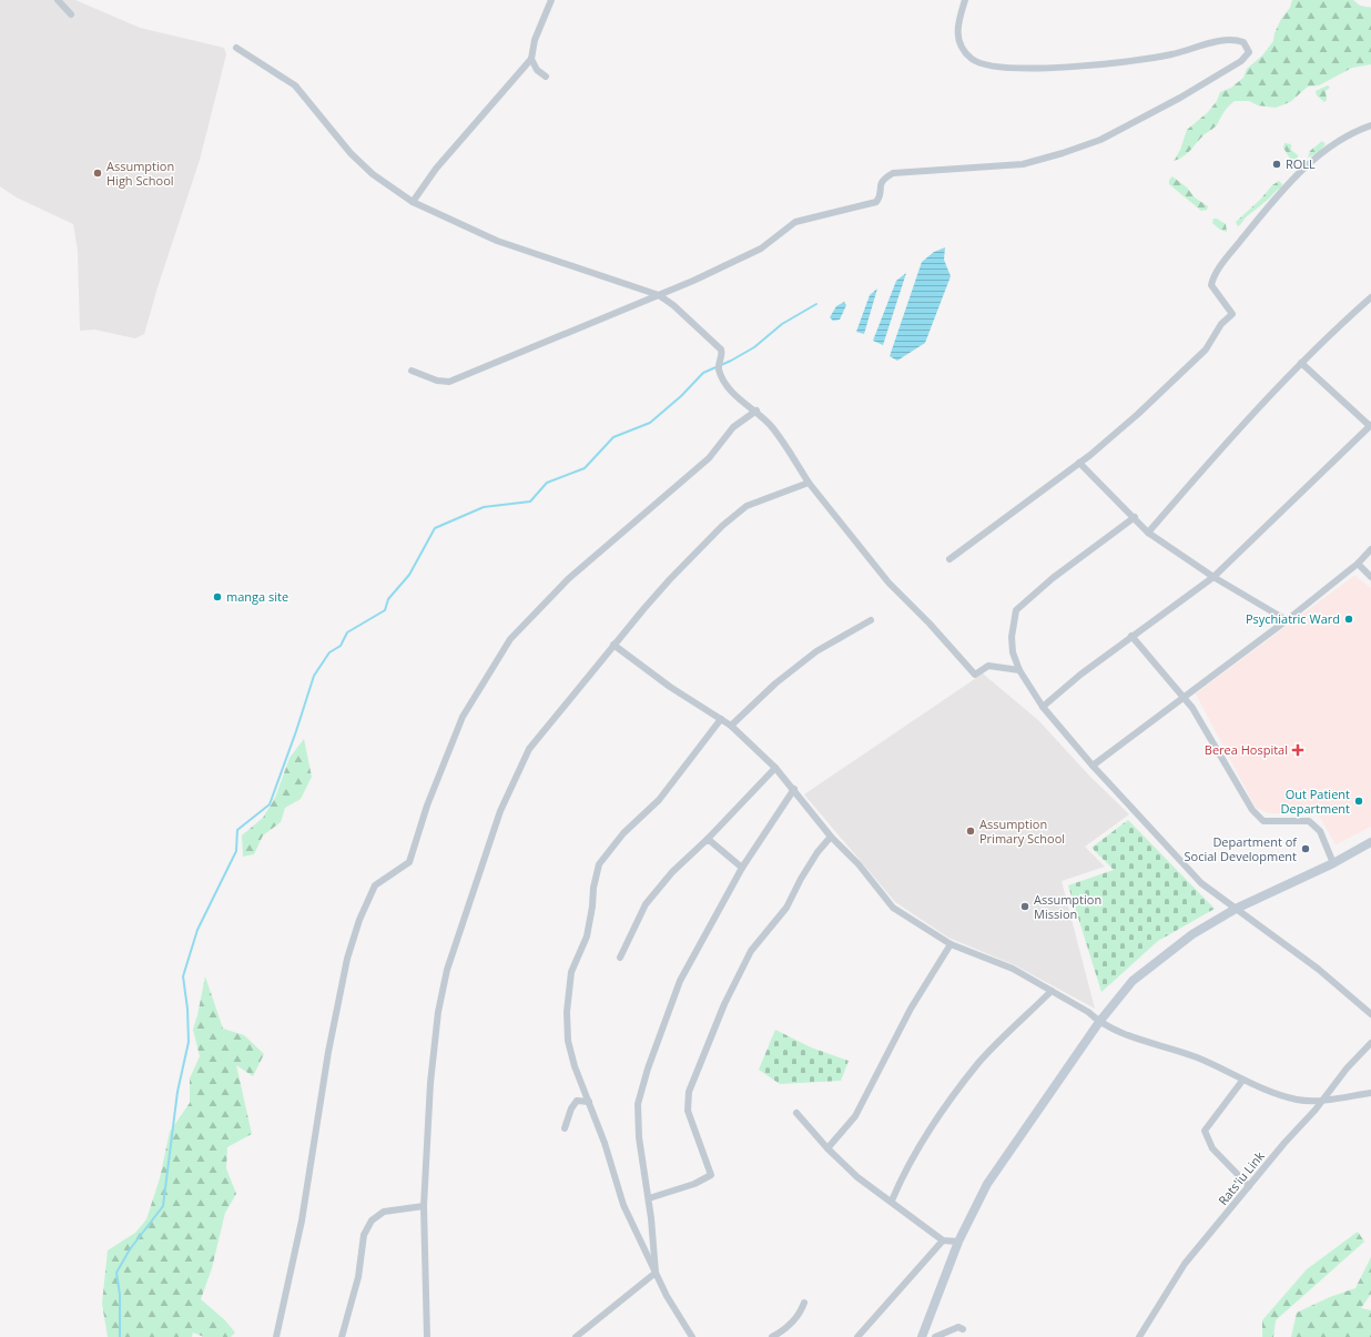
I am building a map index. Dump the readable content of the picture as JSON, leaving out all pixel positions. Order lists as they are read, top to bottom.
{
  "streets": {
    "street": ["Rats'iu Link"]
  },
  "places": {
    "other": [
      "ROLL",
      "Assumption High School",
      "manga site",
      "Psychiatric Ward",
      "Out Patient Department",
      "Assumption Primary School",
      "Department of Social Development",
      "Assumption Mission"
    ],
    "health": ["Berea Hospital"]
  }
}
